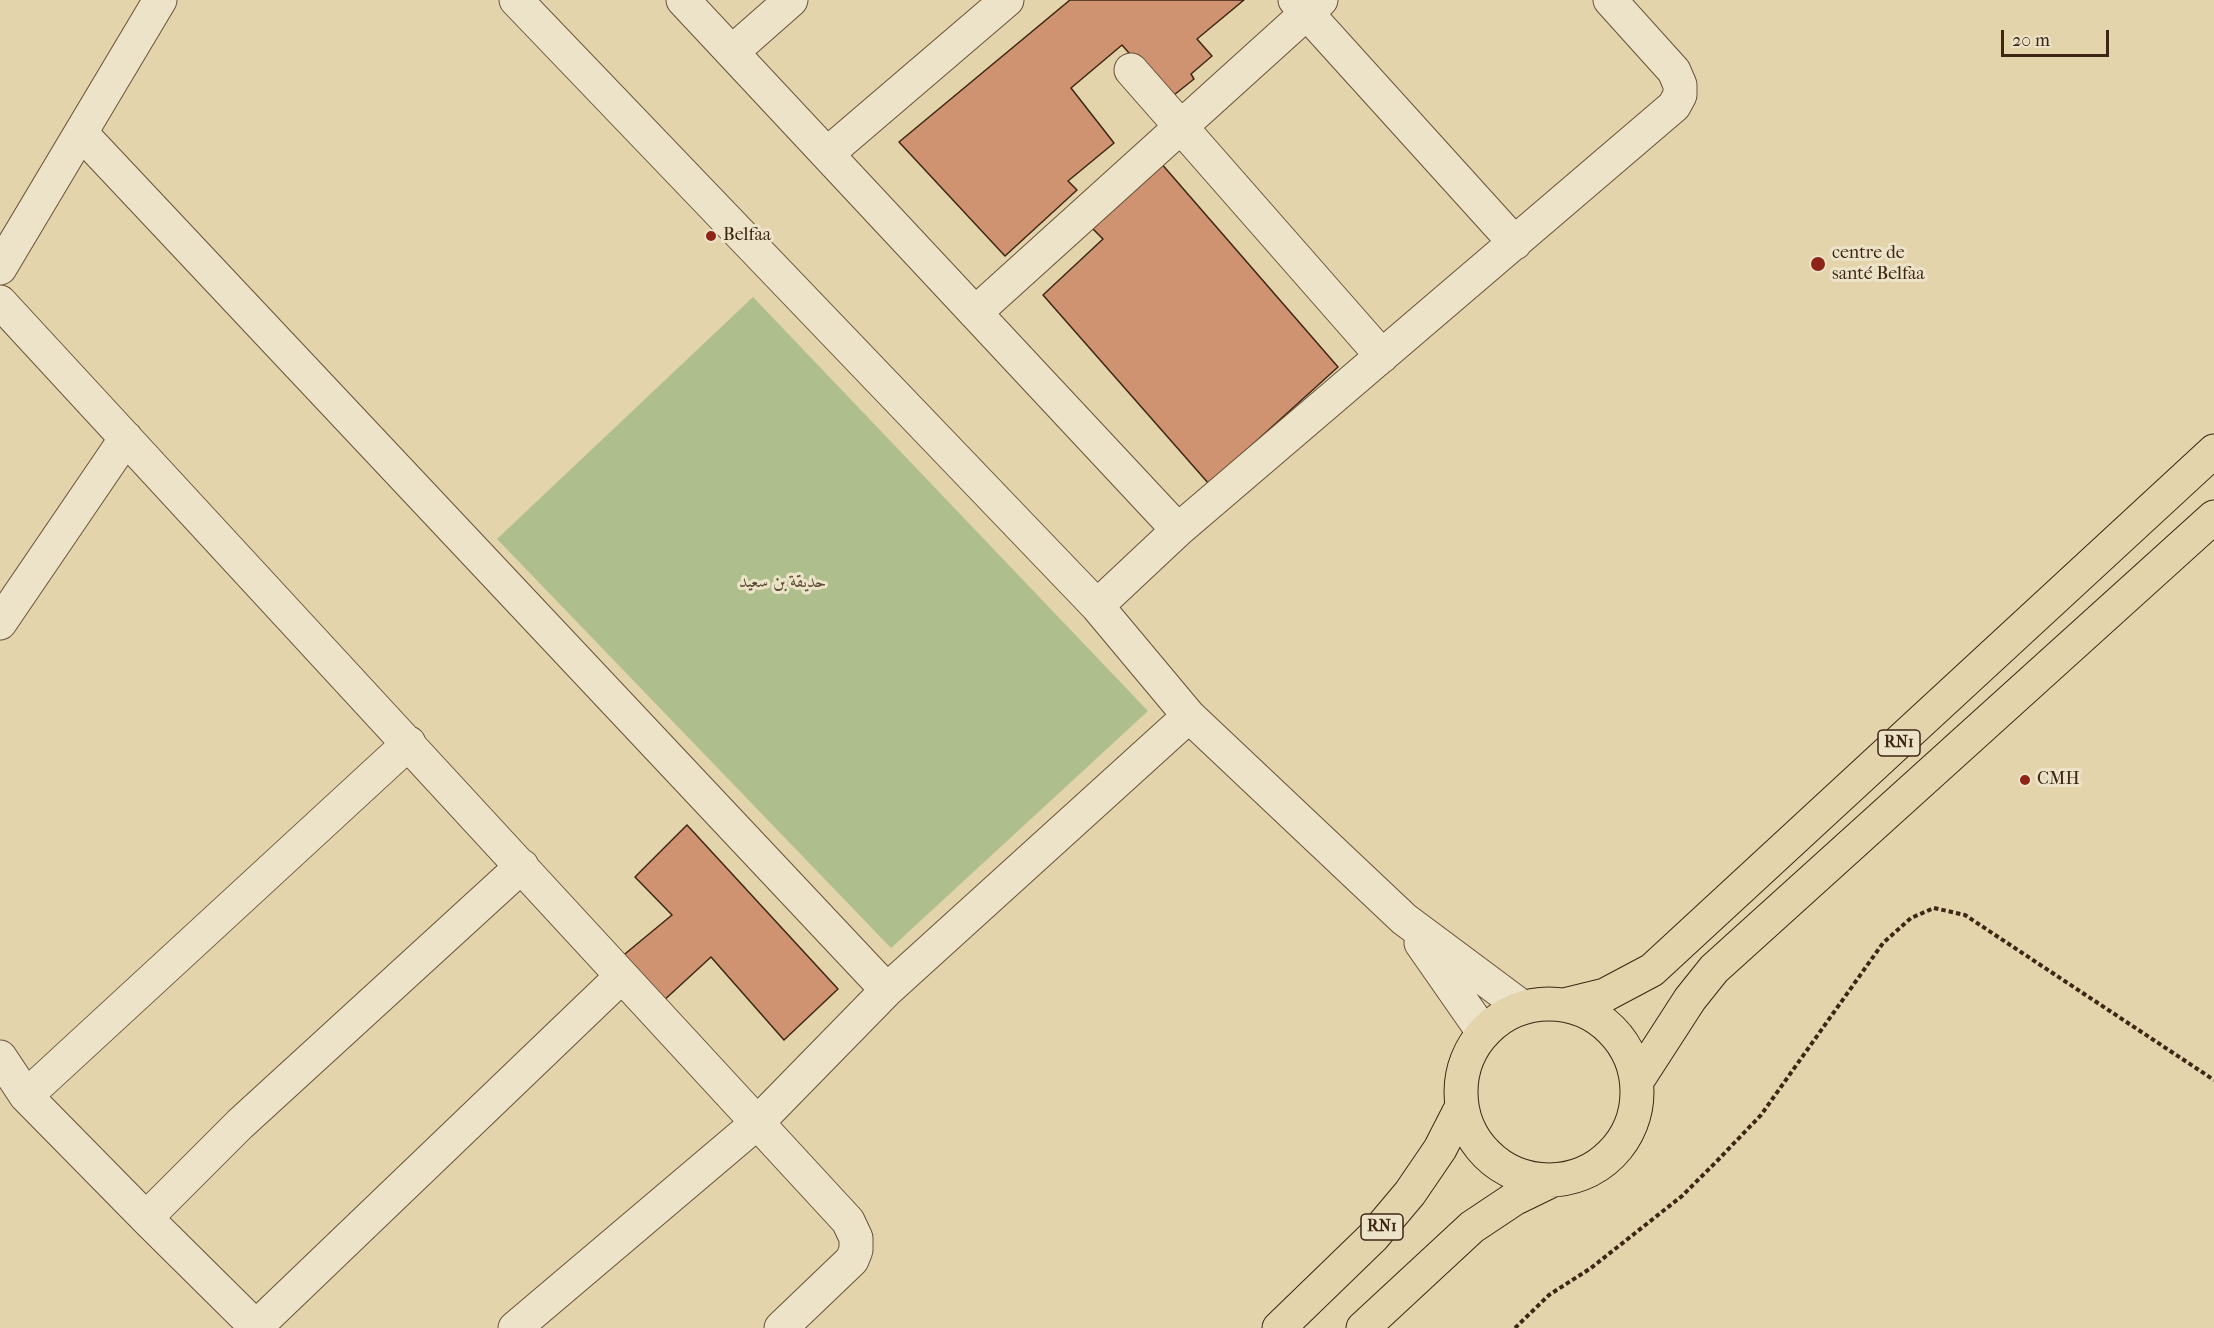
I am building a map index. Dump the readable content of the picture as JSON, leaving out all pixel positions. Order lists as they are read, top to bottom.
{
  "streets": {
    "highway": ["RN1"]
  },
  "parks": ["حديقة بن سعيد"],
  "places": ["Belfaa", "centre de santé Belfaa", "CMH"],
  "scale_bar": "20 m"
}
